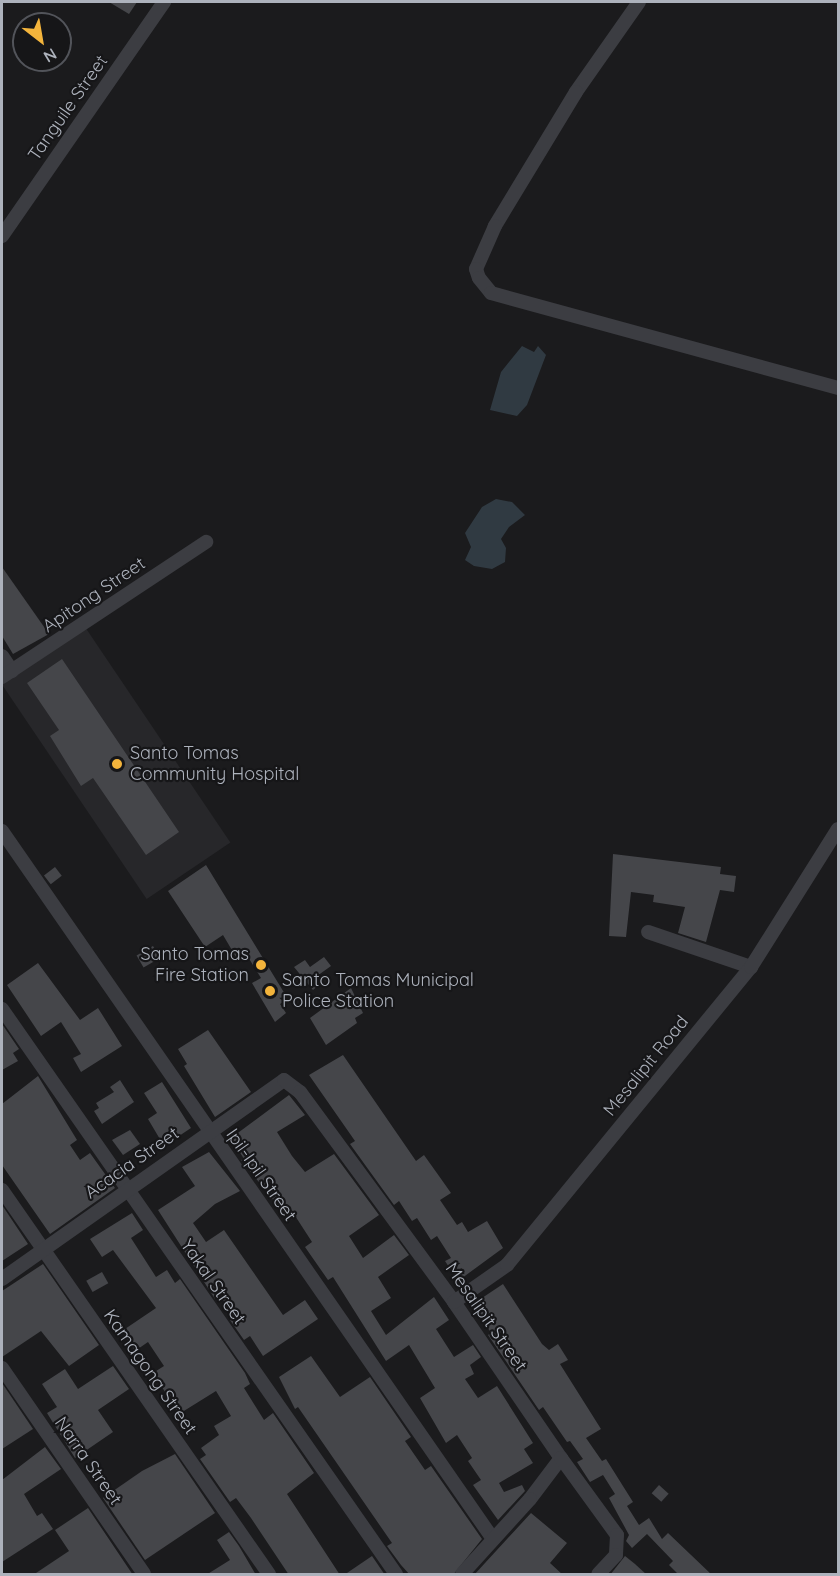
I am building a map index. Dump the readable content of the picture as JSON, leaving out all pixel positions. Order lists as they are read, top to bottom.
{
  "streets": {
    "street": [
      "Tanguile Street",
      "Apitong Street",
      "Mesalipit Road",
      "Acacia Street",
      "Ipil-Ipil Street",
      "Yakal Street",
      "Mesalipit Street",
      "Kamagong Street",
      "Narra Street"
    ]
  },
  "crossings": [
    ["Mesalipit Road", "Mesalipit Street"],
    ["Acacia Street", "Ipil-Ipil Street"],
    ["Acacia Street", "Yakal Street"],
    ["Acacia Street", "Mesalipit Street"],
    ["Acacia Street", "Kamagong Street"]
  ],
  "places": ["Santo Tomas Community Hospital", "Santo Tomas Fire Station", "Santo Tomas Municipal Police Station"],
  "north": "bottom right"
}
